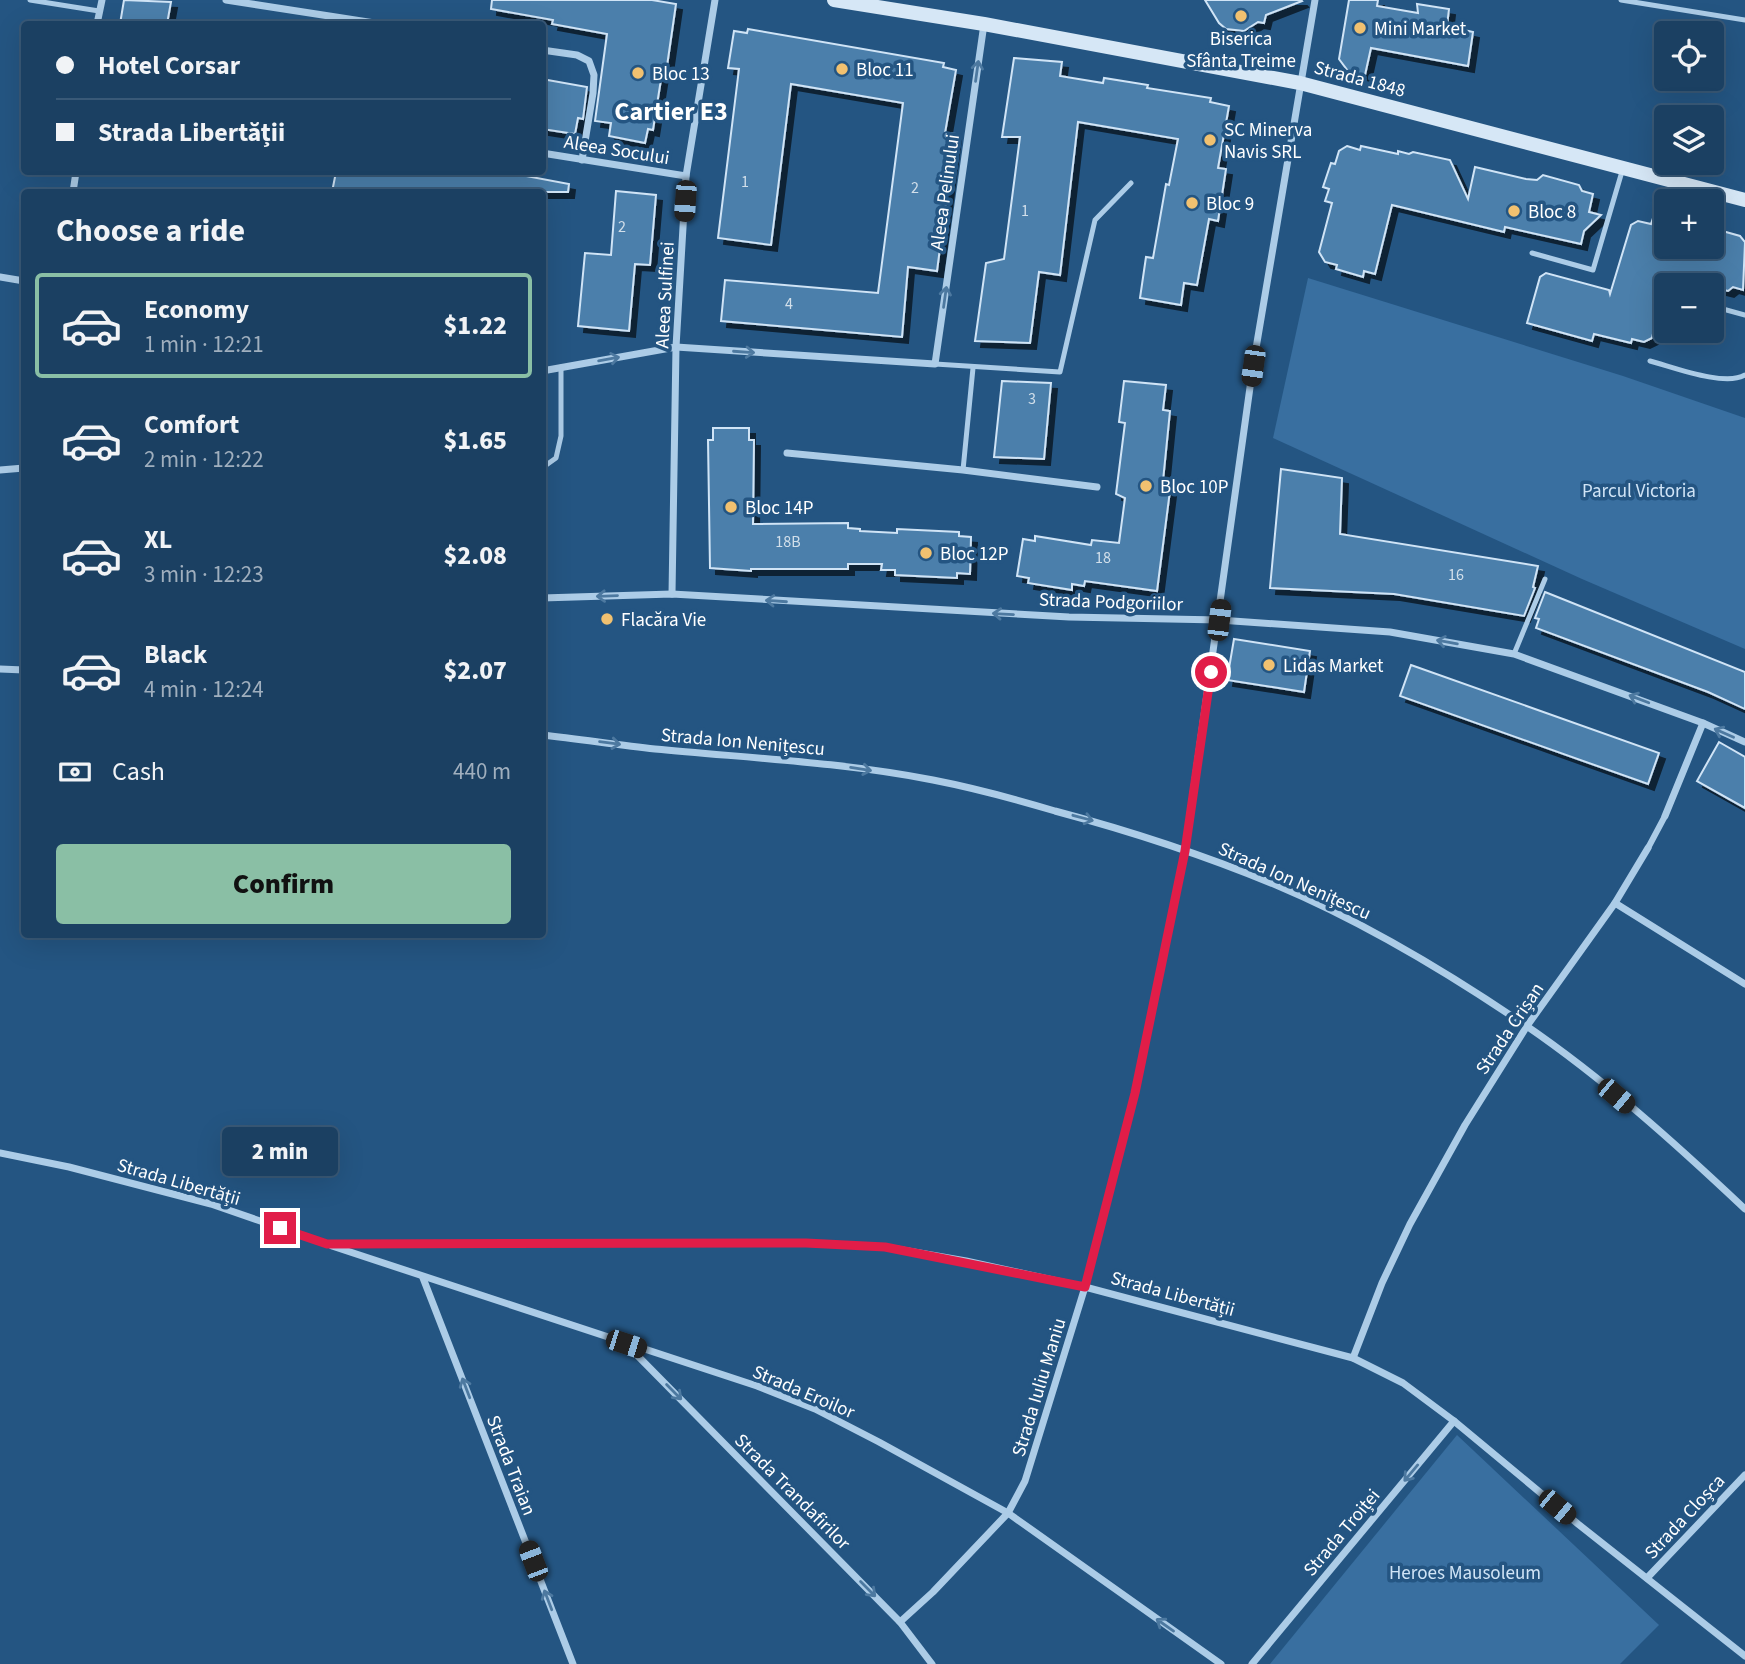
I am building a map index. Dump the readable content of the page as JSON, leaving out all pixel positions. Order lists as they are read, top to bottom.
{
  "streets": {
    "main road": ["Strada 1848"],
    "street": [
      "Aleea Socului",
      "Aleea Pelinului",
      "Aleea Sulfinei",
      "Strada Podgoriilor",
      "Strada Ion Nenițescu",
      "Strada Crișan",
      "Strada Libertății",
      "Strada Iuliu Maniu",
      "Strada Eroilor",
      "Strada Traian",
      "Strada Trandafirilor",
      "Strada Cloșca",
      "Strada Troiței"
    ]
  },
  "crossings": [
    ["Strada 1848", "Aleea Pelinului"],
    ["Strada 1848", "Strada Iuliu Maniu"],
    ["Aleea Socului", "Aleea Sulfinei"],
    ["Aleea Sulfinei", "Strada Podgoriilor"],
    ["Strada Podgoriilor", "Strada Crișan"],
    ["Strada Podgoriilor", "Strada Iuliu Maniu"],
    ["Strada Ion Nenițescu", "Strada Crișan"],
    ["Strada Ion Nenițescu", "Strada Iuliu Maniu"],
    ["Strada Crișan", "Strada Libertății"],
    ["Strada Libertății", "Strada Iuliu Maniu"],
    ["Strada Libertății", "Strada Eroilor"],
    ["Strada Libertății", "Strada Cloșca"],
    ["Strada Libertății", "Strada Troiței"],
    ["Strada Iuliu Maniu", "Strada Eroilor"],
    ["Strada Iuliu Maniu", "Strada Trandafirilor"],
    ["Strada Eroilor", "Strada Traian"],
    ["Strada Eroilor", "Strada Trandafirilor"]
  ],
  "one_way": [
    "Aleea Pelinului",
    "Strada Podgoriilor",
    "Strada Ion Nenițescu",
    "Strada Traian",
    "Strada Trandafirilor",
    "Strada Troiței"
  ],
  "districts": ["Cartier E3"],
  "parks": ["Parcul Victoria", "Heroes Mausoleum"],
  "places": [
    "Biserica Sfânta Treime",
    "Mini Market",
    "Bloc 11",
    "Bloc 13",
    "SC Minerva Navis SRL",
    "Bloc 9",
    "Bloc 8",
    "Bloc 10P",
    "Bloc 14P",
    "Bloc 12P",
    "Flacăra Vie",
    "Lidas Market"
  ],
  "house_numbers": [
    "1",
    "2",
    "1",
    "2",
    "4",
    "3",
    "18B",
    "18",
    "16"
  ],
  "page": {
    "map_buttons": ["+", "−"],
    "banner": ["Hotel Corsar", "Strada Libertății"],
    "heading": "Choose a ride",
    "list": [
      {
        "name": "Economy",
        "note": "1 min · 12:21",
        "value": "$1.22"
      },
      {
        "name": "Comfort",
        "note": "2 min · 12:22",
        "value": "$1.65"
      },
      {
        "name": "XL",
        "note": "3 min · 12:23",
        "value": "$2.08"
      },
      {
        "name": "Black",
        "note": "4 min · 12:24",
        "value": "$2.07"
      }
    ],
    "pay": ["Cash", "440 m"],
    "buttons": "Confirm",
    "bubble": "2 min"
  }
}
